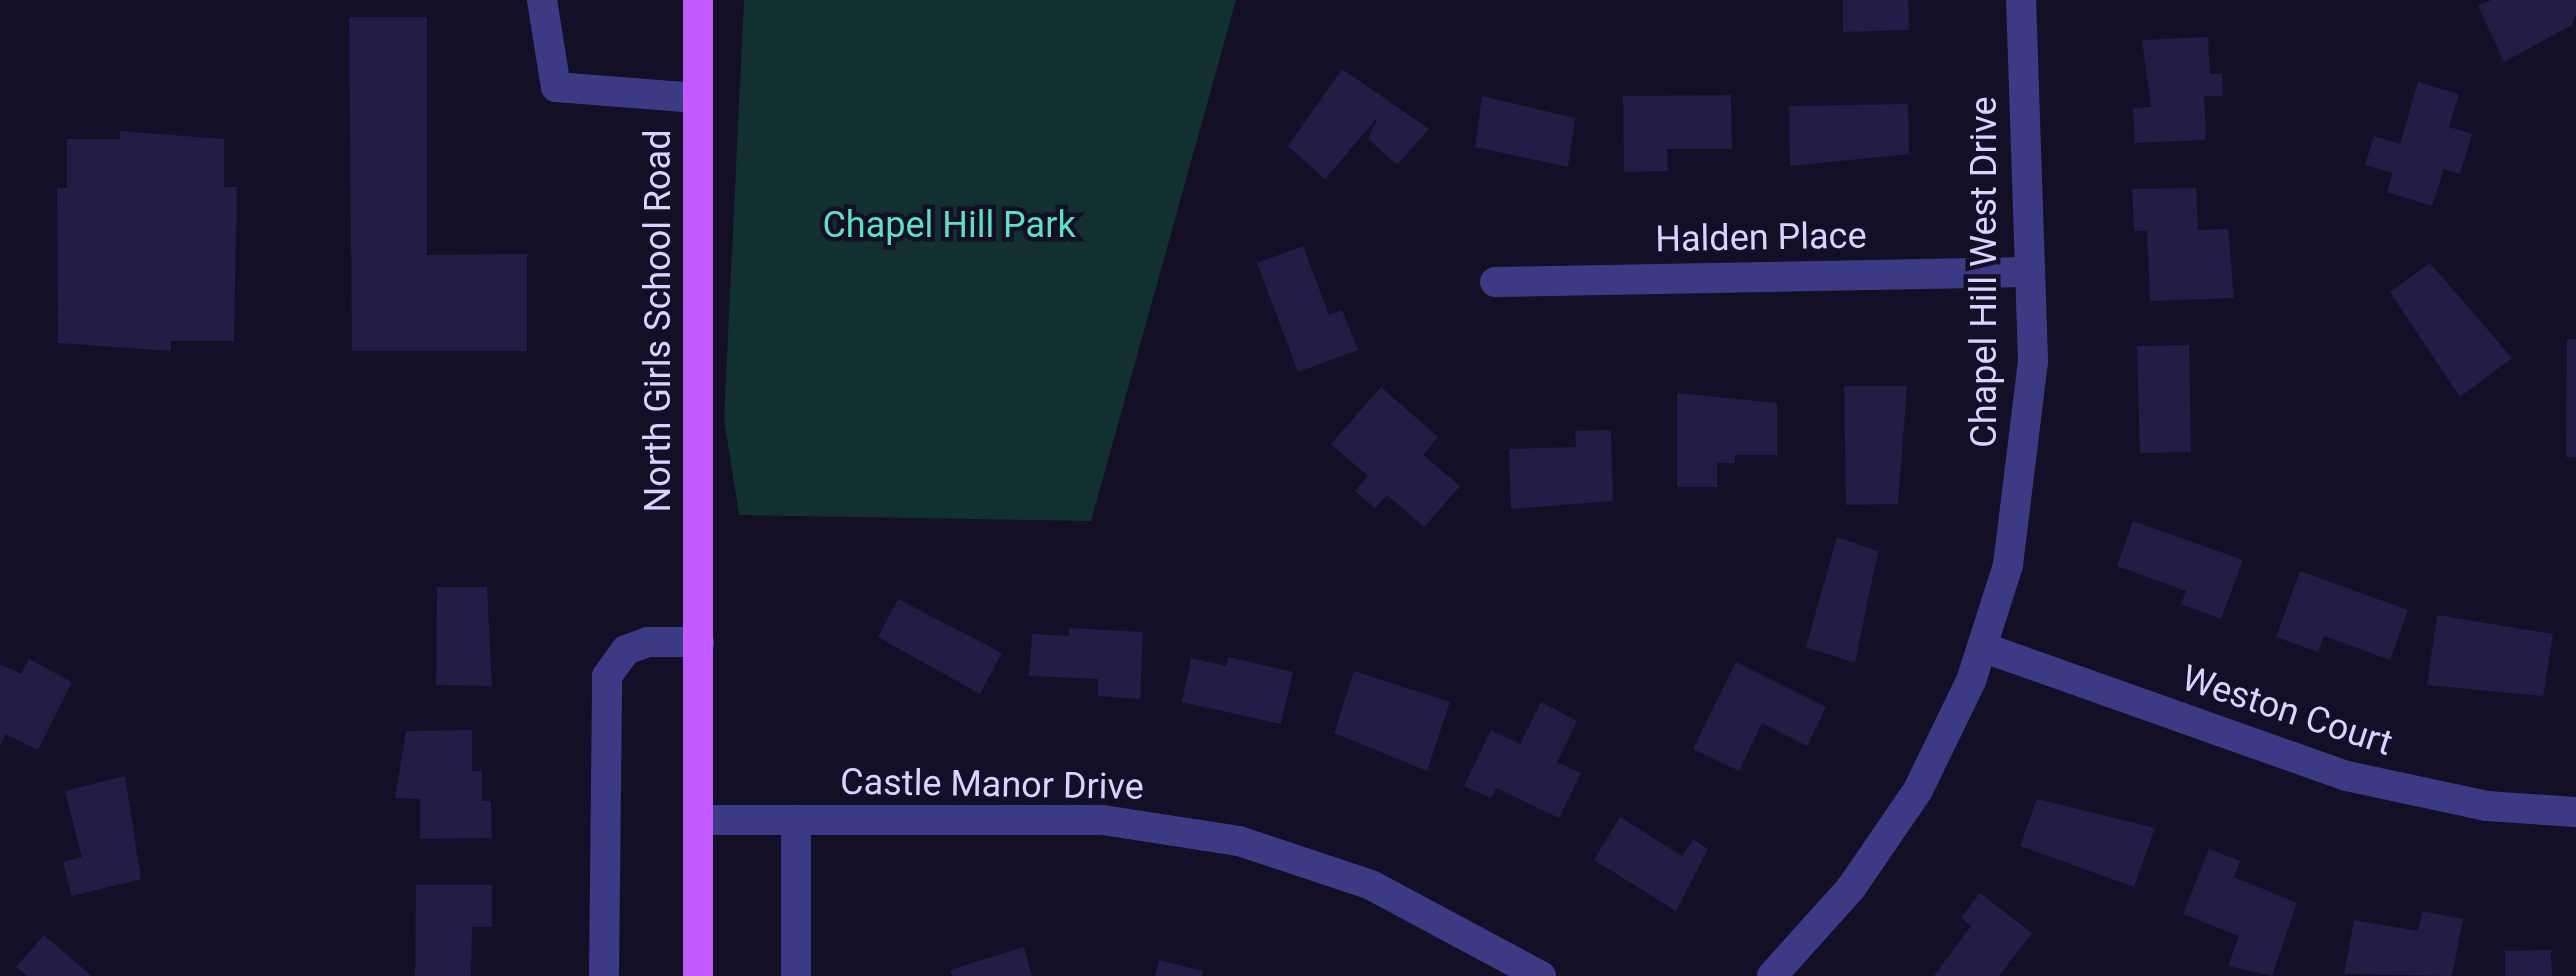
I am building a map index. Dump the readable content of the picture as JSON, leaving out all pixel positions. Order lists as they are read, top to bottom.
{
  "streets": {
    "main road": ["North Girls School Road"],
    "street": [
      "Halden Place",
      "Chapel Hill West Drive",
      "Weston Court",
      "Castle Manor Drive"
    ]
  },
  "crossings": [
    ["Halden Place", "Chapel Hill West Drive"],
    ["Chapel Hill West Drive", "Weston Court"],
    ["North Girls School Road", "Castle Manor Drive"]
  ],
  "parks": ["Chapel Hill Park"]
}
